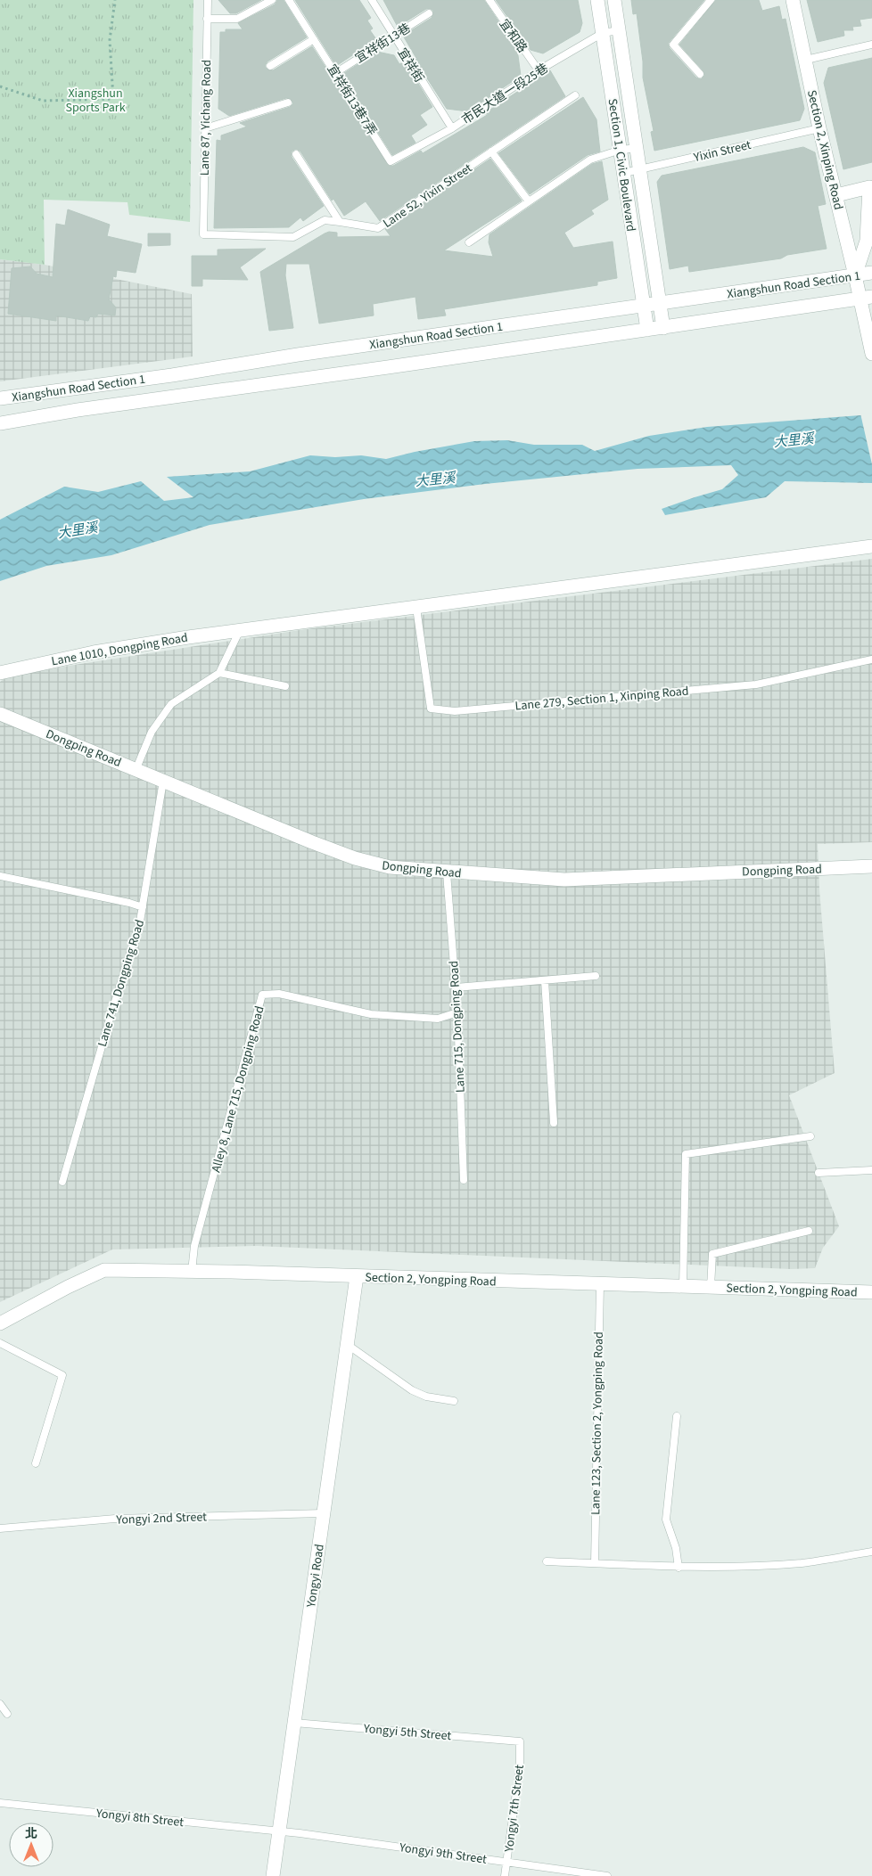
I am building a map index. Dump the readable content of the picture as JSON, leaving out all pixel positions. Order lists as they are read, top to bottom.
{
  "streets": {
    "street": [
      "Section 2, Xinping Road",
      "Section 1, Civic Boulevard",
      "Xiangshun Road Section 1",
      "Lane 1010, Dongping Road",
      "Dongping Road",
      "Section 2, Yongping Road",
      "Yongyi Road"
    ],
    "lane": [
      "宜和路",
      "宜祥街13巷",
      "宜祥街",
      "市民大道一段25巷",
      "宜祥街13巷7弄",
      "Lane 87, Yichang Road",
      "Yixin Street",
      "Lane 52, Yixin Street",
      "Lane 279, Section 1, Xinping Road",
      "Lane 741, Dongping Road",
      "Lane 715, Dongping Road",
      "Alley 8, Lane 715, Dongping Road",
      "Lane 123, Section 2, Yongping Road",
      "Yongyi 2nd Street",
      "Yongyi 5th Street",
      "Yongyi 7th Street",
      "Yongyi 8th Street",
      "Yongyi 9th Street"
    ]
  },
  "crossings": [
    ["宜和路", "市民大道一段25巷"],
    ["宜祥街13巷", "宜祥街"],
    ["宜祥街13巷", "宜祥街13巷7弄"],
    ["宜祥街", "市民大道一段25巷"],
    ["市民大道一段25巷", "宜祥街13巷7弄"],
    ["市民大道一段25巷", "Section 1, Civic Boulevard"],
    ["Lane 87, Yichang Road", "Lane 52, Yixin Street"],
    ["Section 2, Xinping Road", "Yixin Street"],
    ["Section 2, Xinping Road", "Xiangshun Road Section 1"],
    ["Yixin Street", "Section 1, Civic Boulevard"],
    ["Section 1, Civic Boulevard", "Xiangshun Road Section 1"],
    ["Lane 1010, Dongping Road", "Lane 279, Section 1, Xinping Road"],
    ["Dongping Road", "Lane 741, Dongping Road"],
    ["Dongping Road", "Lane 715, Dongping Road"],
    ["Lane 715, Dongping Road", "Alley 8, Lane 715, Dongping Road"],
    ["Alley 8, Lane 715, Dongping Road", "Section 2, Yongping Road"],
    ["Section 2, Yongping Road", "Lane 123, Section 2, Yongping Road"],
    ["Section 2, Yongping Road", "Yongyi Road"],
    ["Yongyi 2nd Street", "Yongyi Road"],
    ["Yongyi Road", "Yongyi 5th Street"],
    ["Yongyi Road", "Yongyi 8th Street"],
    ["Yongyi Road", "Yongyi 9th Street"],
    ["Yongyi 5th Street", "Yongyi 7th Street"],
    ["Yongyi 7th Street", "Yongyi 9th Street"],
    ["Yongyi 8th Street", "Yongyi 9th Street"]
  ],
  "water": ["大里溪"],
  "parks": ["Xiangshun Sports Park"],
  "north": "top"
}
